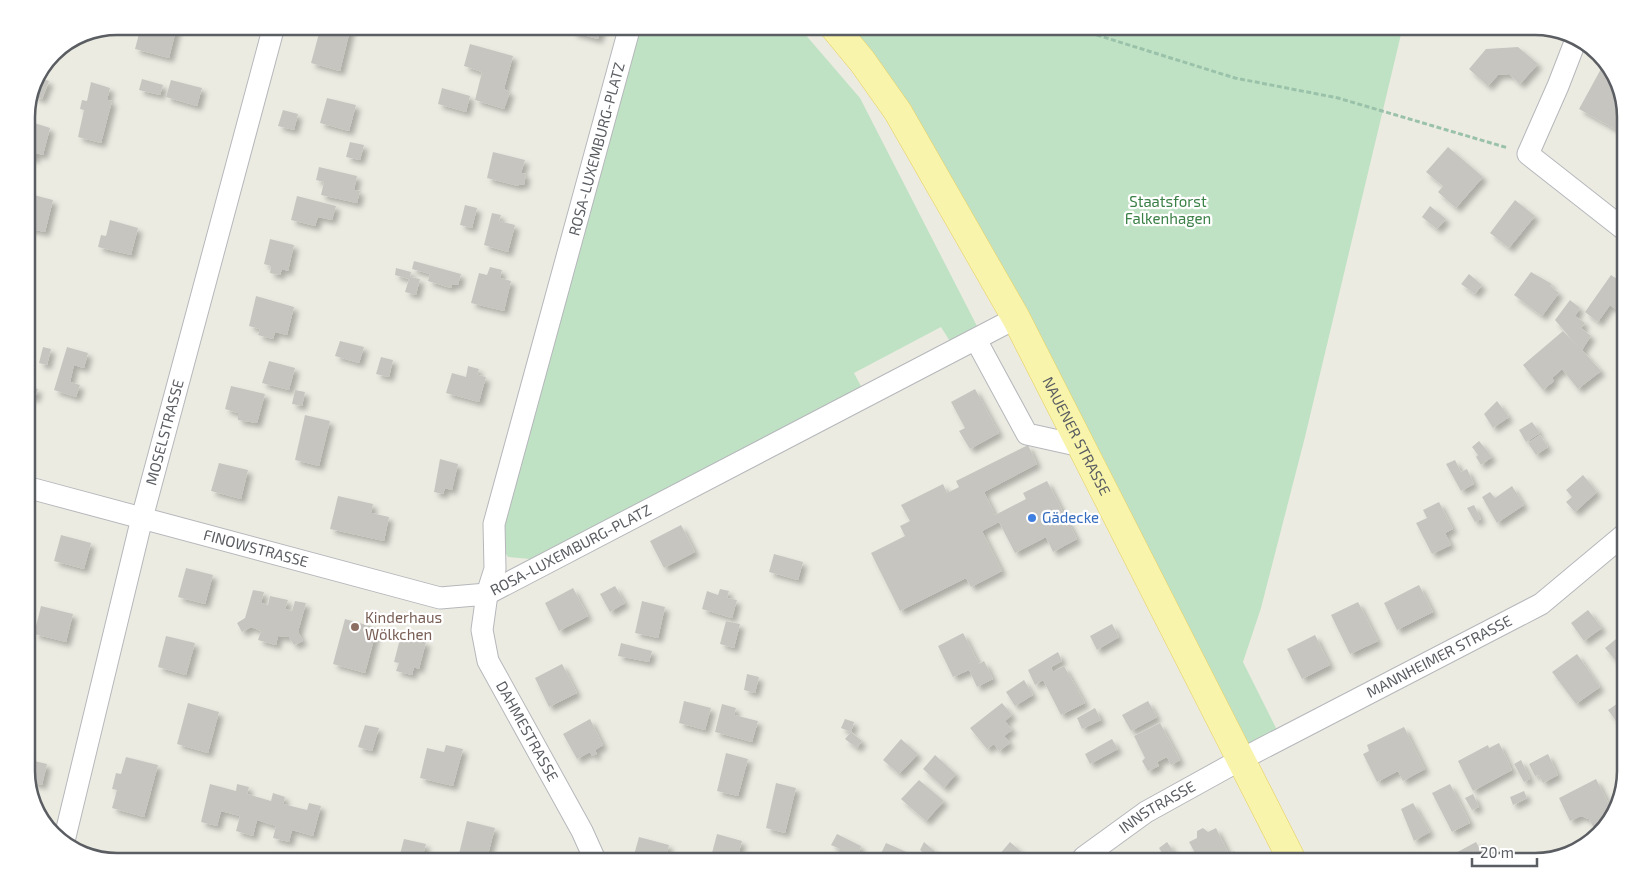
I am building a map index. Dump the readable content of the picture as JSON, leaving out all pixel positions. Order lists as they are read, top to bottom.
{
  "streets": {
    "main road": ["NAUENER STRASSE"],
    "street": [
      "ROSA-LUXEMBURG-PLATZ",
      "MOSELSTRASSE",
      "FINOWSTRASSE",
      "MANNHEIMER STRASSE",
      "DAHMESTRASSE",
      "INNSTRASSE"
    ]
  },
  "crossings": [
    ["ROSA-LUXEMBURG-PLATZ", "NAUENER STRASSE"],
    ["ROSA-LUXEMBURG-PLATZ", "FINOWSTRASSE"],
    ["ROSA-LUXEMBURG-PLATZ", "DAHMESTRASSE"],
    ["MOSELSTRASSE", "FINOWSTRASSE"],
    ["NAUENER STRASSE", "MANNHEIMER STRASSE"],
    ["NAUENER STRASSE", "INNSTRASSE"],
    ["FINOWSTRASSE", "DAHMESTRASSE"],
    ["MANNHEIMER STRASSE", "INNSTRASSE"]
  ],
  "parks": ["Staatsforst Falkenhagen"],
  "places": ["Gädecke", "Kinderhaus Wölkchen"],
  "scale_bar": "20 m"
}
